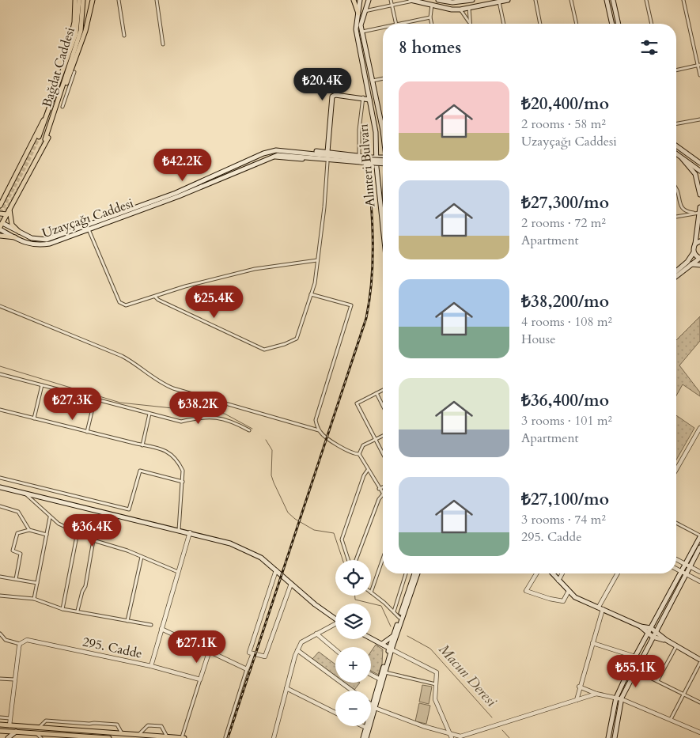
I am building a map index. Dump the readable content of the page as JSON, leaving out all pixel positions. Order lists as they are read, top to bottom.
{
  "streets": {
    "main road": ["Bağdat Caddesi", "Alınteri Bulvarı", "Uzayçağı Caddesi"],
    "street": ["295. Cadde"]
  },
  "water": ["Macun Deresi"],
  "page": {
    "heading": "8 homes",
    "price": [
      "₺20.4K",
      "₺42.2K",
      "₺25.4K",
      "₺27.3K",
      "₺38.2K",
      "₺36.4K",
      "₺27.1K",
      "₺55.1K"
    ],
    "list": [
      {
        "name": "₺20,400/mo",
        "note": "2 rooms · 58 m² · Uzayçağı Caddesi"
      },
      {
        "name": "₺27,300/mo",
        "note": "2 rooms · 72 m² · Apartment"
      },
      {
        "name": "₺38,200/mo",
        "note": "4 rooms · 108 m² · House"
      },
      {
        "name": "₺36,400/mo",
        "note": "3 rooms · 101 m² · Apartment"
      },
      {
        "name": "₺27,100/mo",
        "note": "3 rooms · 74 m² · 295. Cadde"
      }
    ],
    "map_buttons": ["+", "−"]
  }
}
